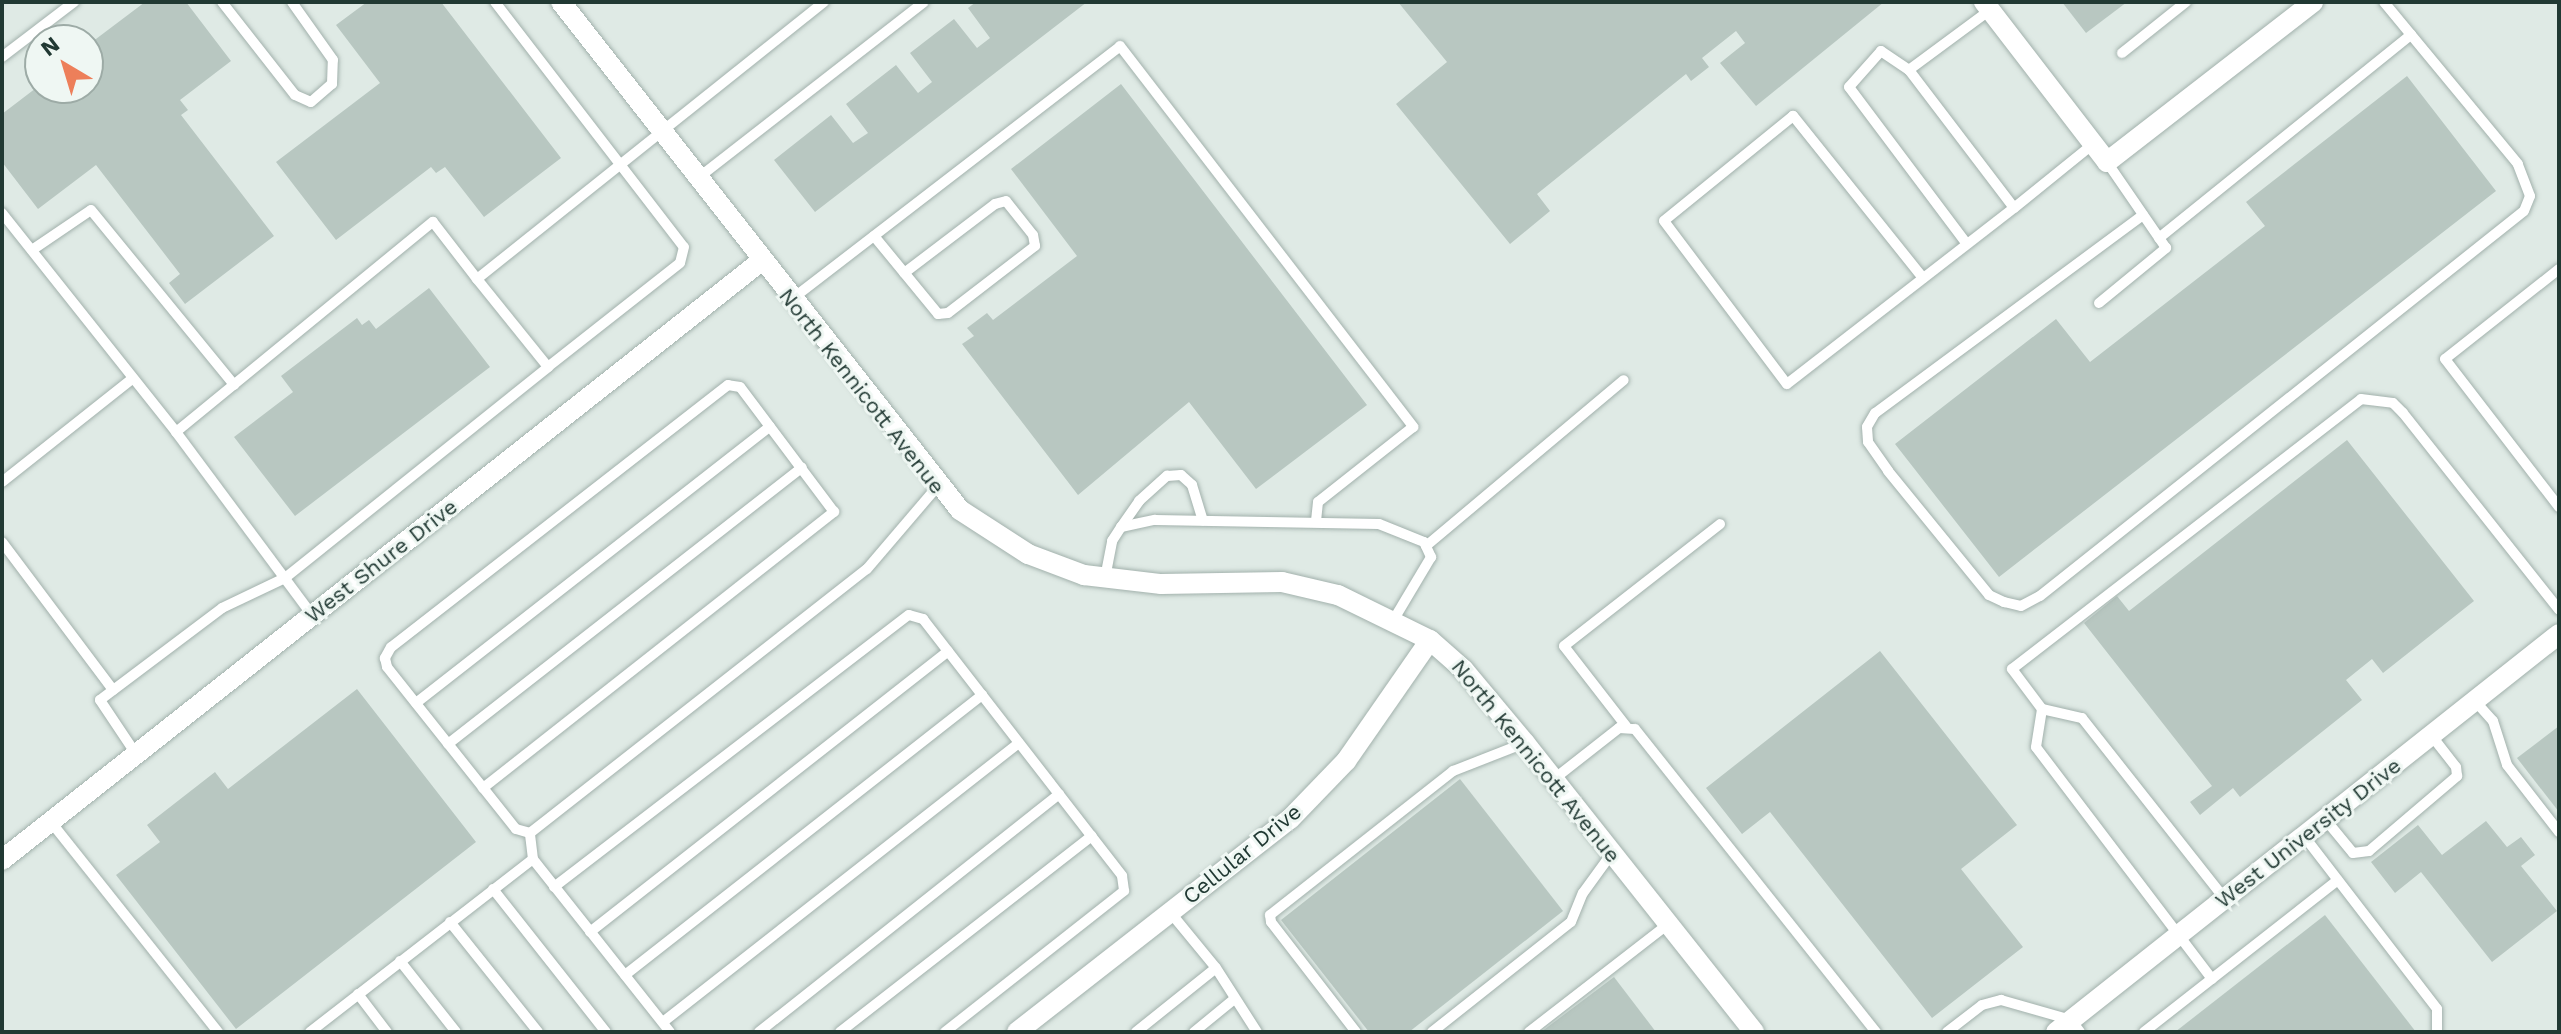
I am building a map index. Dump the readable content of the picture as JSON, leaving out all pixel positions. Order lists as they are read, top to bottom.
{
  "streets": {
    "street": [
      "North Kennicott Avenue",
      "West Shure Drive",
      "West University Drive",
      "Cellular Drive"
    ]
  },
  "crossings": [
    ["North Kennicott Avenue", "West Shure Drive"],
    ["North Kennicott Avenue", "Cellular Drive"]
  ],
  "north": "top left"
}
